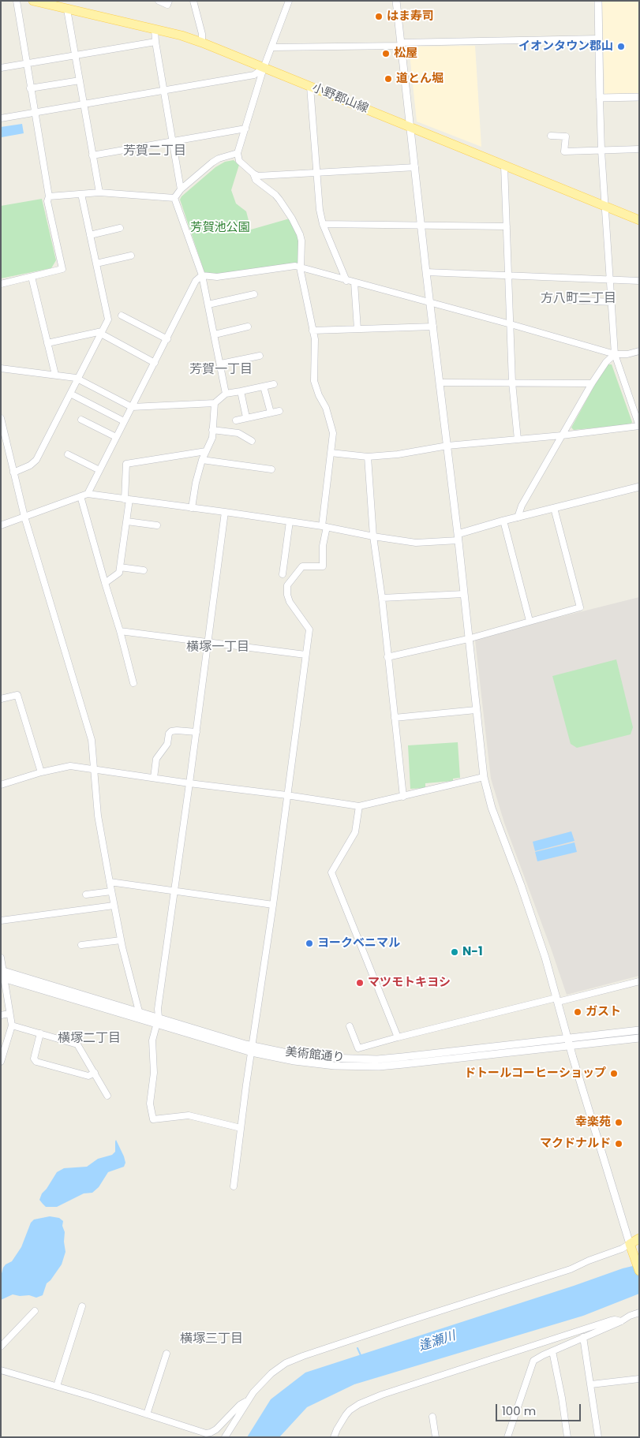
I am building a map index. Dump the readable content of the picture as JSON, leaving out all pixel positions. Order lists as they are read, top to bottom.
{
  "streets": {
    "main road": ["小野郡山線"],
    "street": ["美術館通り"]
  },
  "districts": [
    "芳賀二丁目",
    "方八町二丁目",
    "芳賀一丁目",
    "横塚一丁目",
    "横塚二丁目",
    "横塚三丁目"
  ],
  "water": ["逢瀬川"],
  "parks": ["芳賀池公園"],
  "places": [
    "はま寿司",
    "イオンタウン郡山",
    "松屋",
    "道とん堀",
    "ヨークベニマル",
    "N-1",
    "マツモトキヨシ",
    "ガスト",
    "ドトールコーヒーショップ",
    "幸楽苑",
    "マクドナルド"
  ],
  "scale_bar": "100 m"
}
